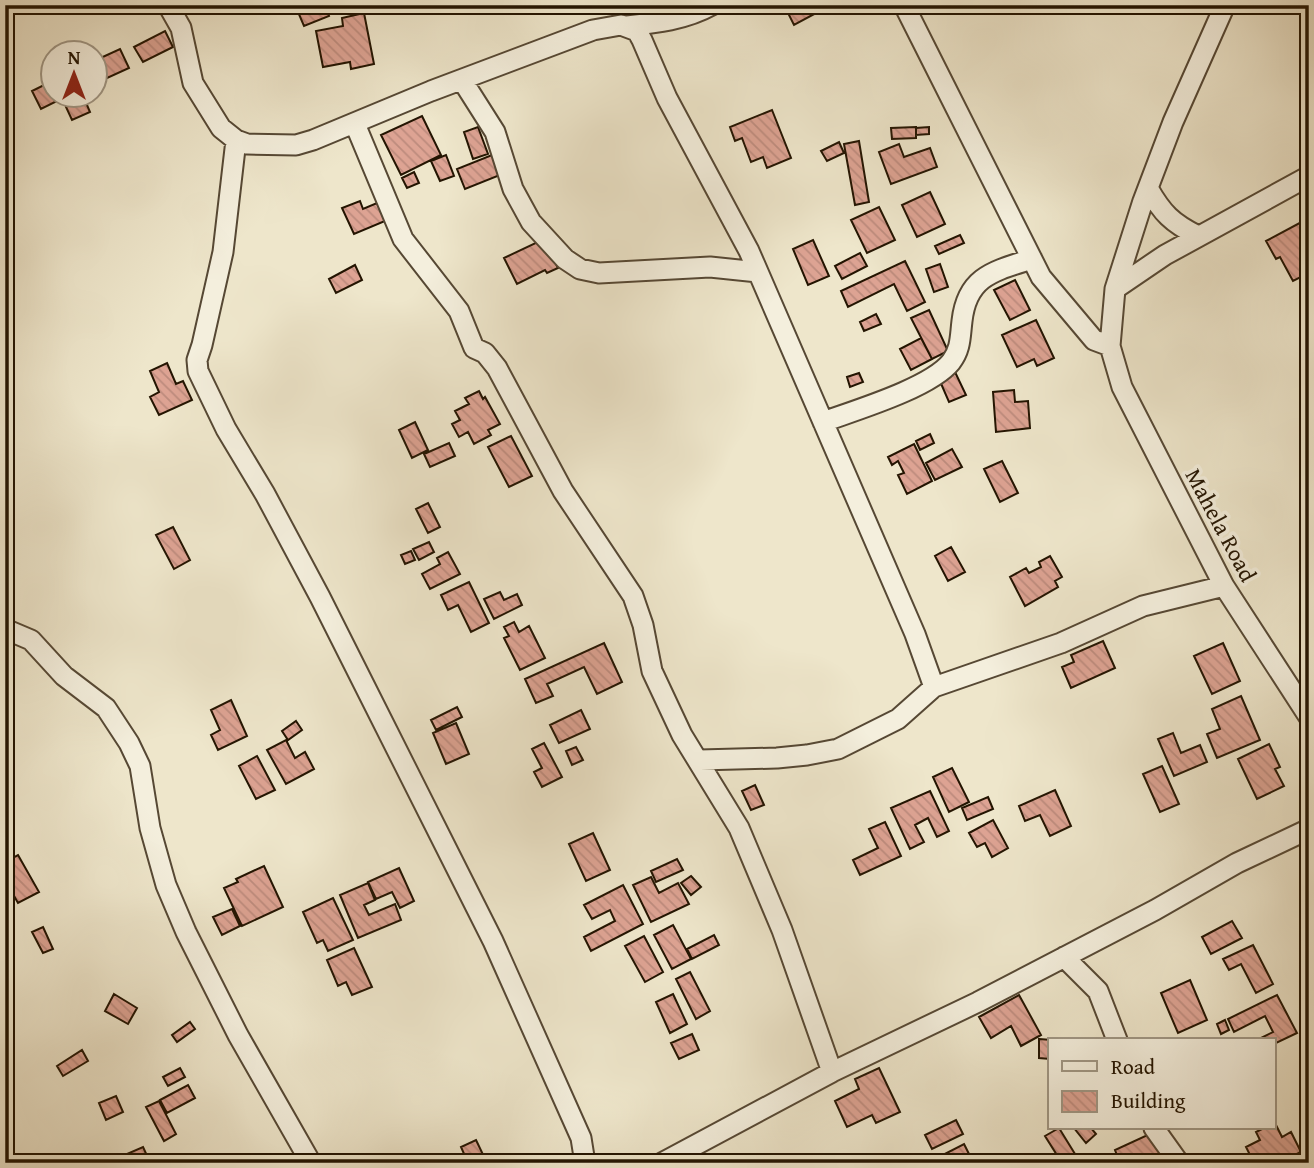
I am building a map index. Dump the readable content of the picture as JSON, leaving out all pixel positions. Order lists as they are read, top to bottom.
{
  "streets": {
    "street": ["Mahela Road"]
  },
  "legend": ["Road", "Building"],
  "north": "top"
}
